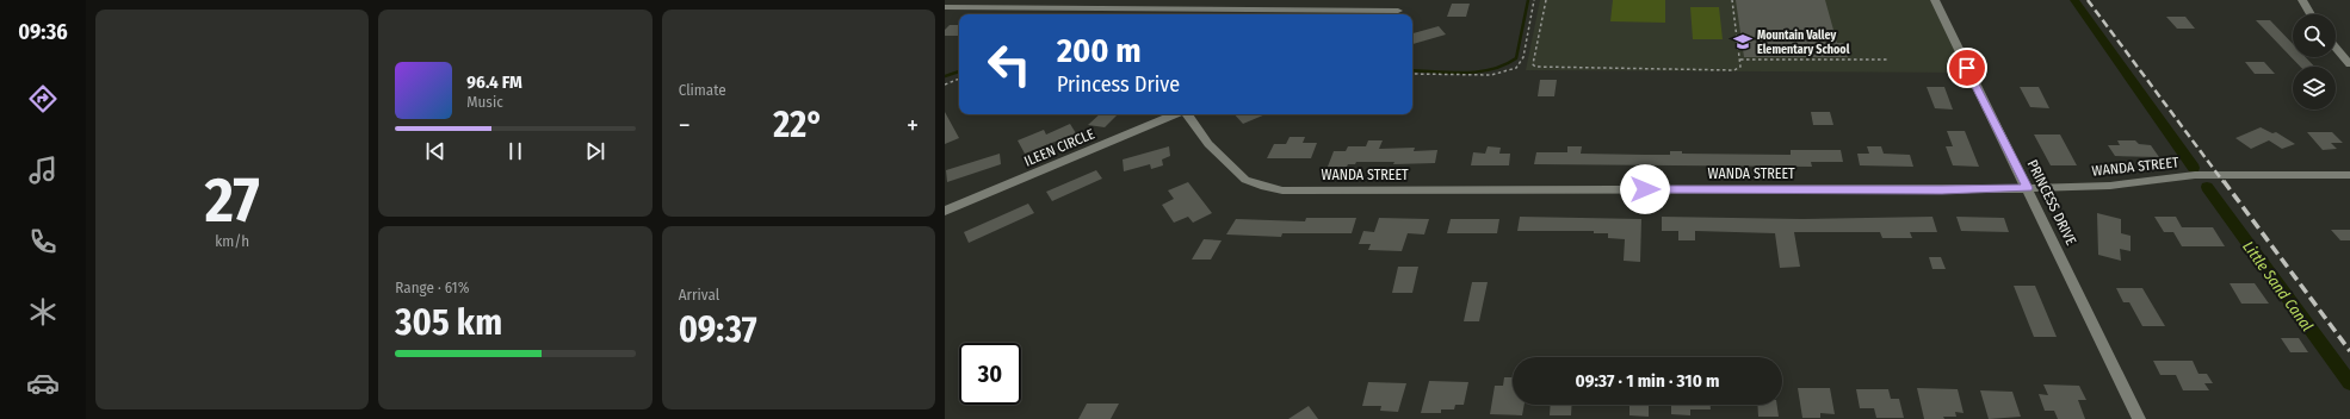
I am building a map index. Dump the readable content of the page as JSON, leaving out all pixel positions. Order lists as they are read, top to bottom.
{
  "streets": {
    "street": ["ILEEN CIRCLE", "WANDA STREET", "PRINCESS DRIVE"]
  },
  "crossings": [
    ["WANDA STREET", "PRINCESS DRIVE"]
  ],
  "water": ["Little Sand Canal"],
  "places": {
    "school or university": ["Mountain Valley Elementary School"]
  },
  "page": {
    "tabs": "09:36",
    "tile": [
      ["27", "km/h"],
      "Climate",
      ["Range · 61%", "305 km"],
      ["Arrival", "09:37"]
    ],
    "turn": ["200 m", "Princess Drive"],
    "song": ["96.4 FM", "Music"],
    "heat": ["−", "22°", "+"],
    "limit": "30",
    "trip": "09:37 · 1 min · 310 m"
  }
}
